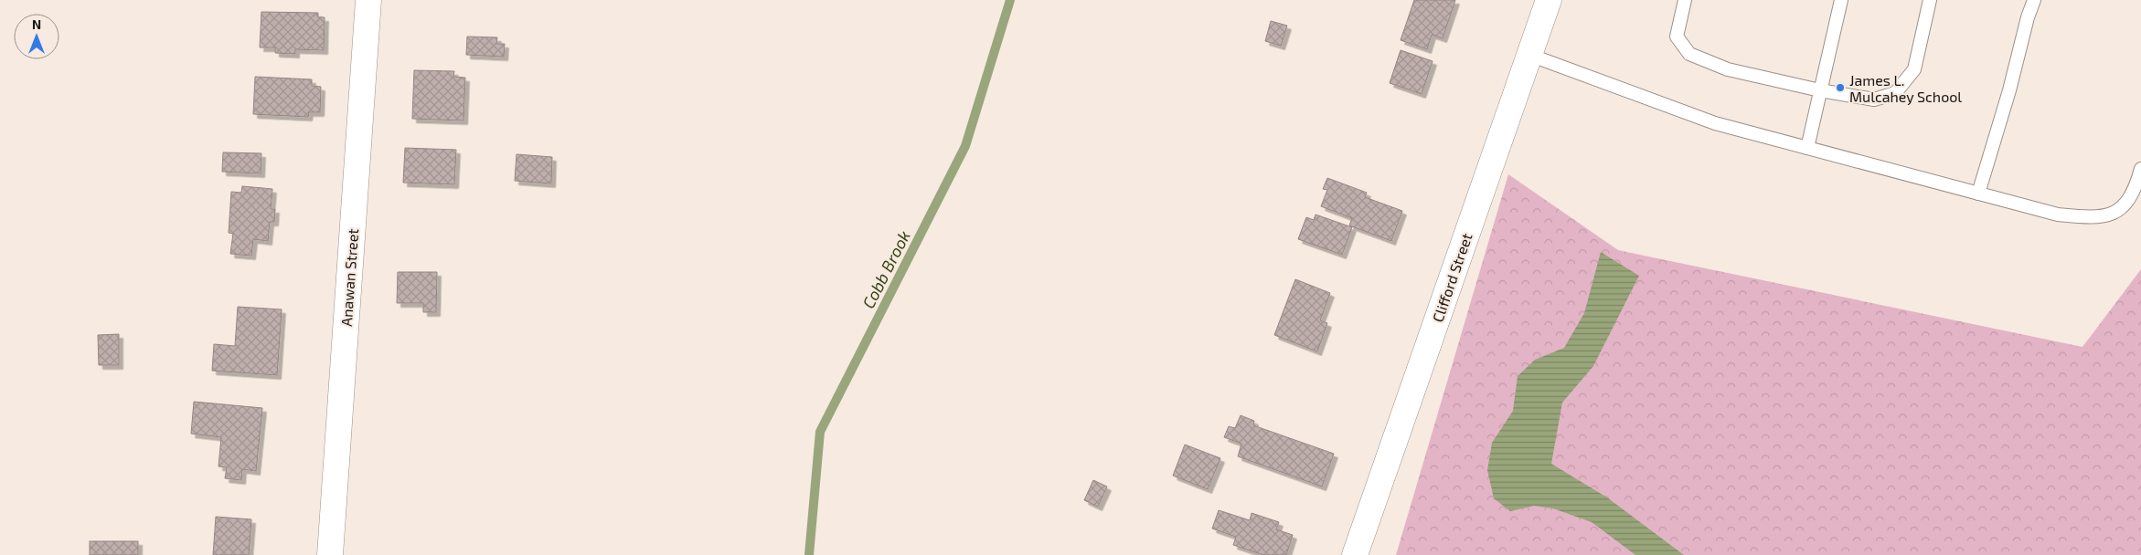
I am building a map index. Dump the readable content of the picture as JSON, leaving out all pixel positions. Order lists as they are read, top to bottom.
{
  "streets": {
    "street": ["Anawan Street", "Clifford Street"]
  },
  "water": ["Cobb Brook"],
  "places": ["James L. Mulcahey School"],
  "north": "top"
}
